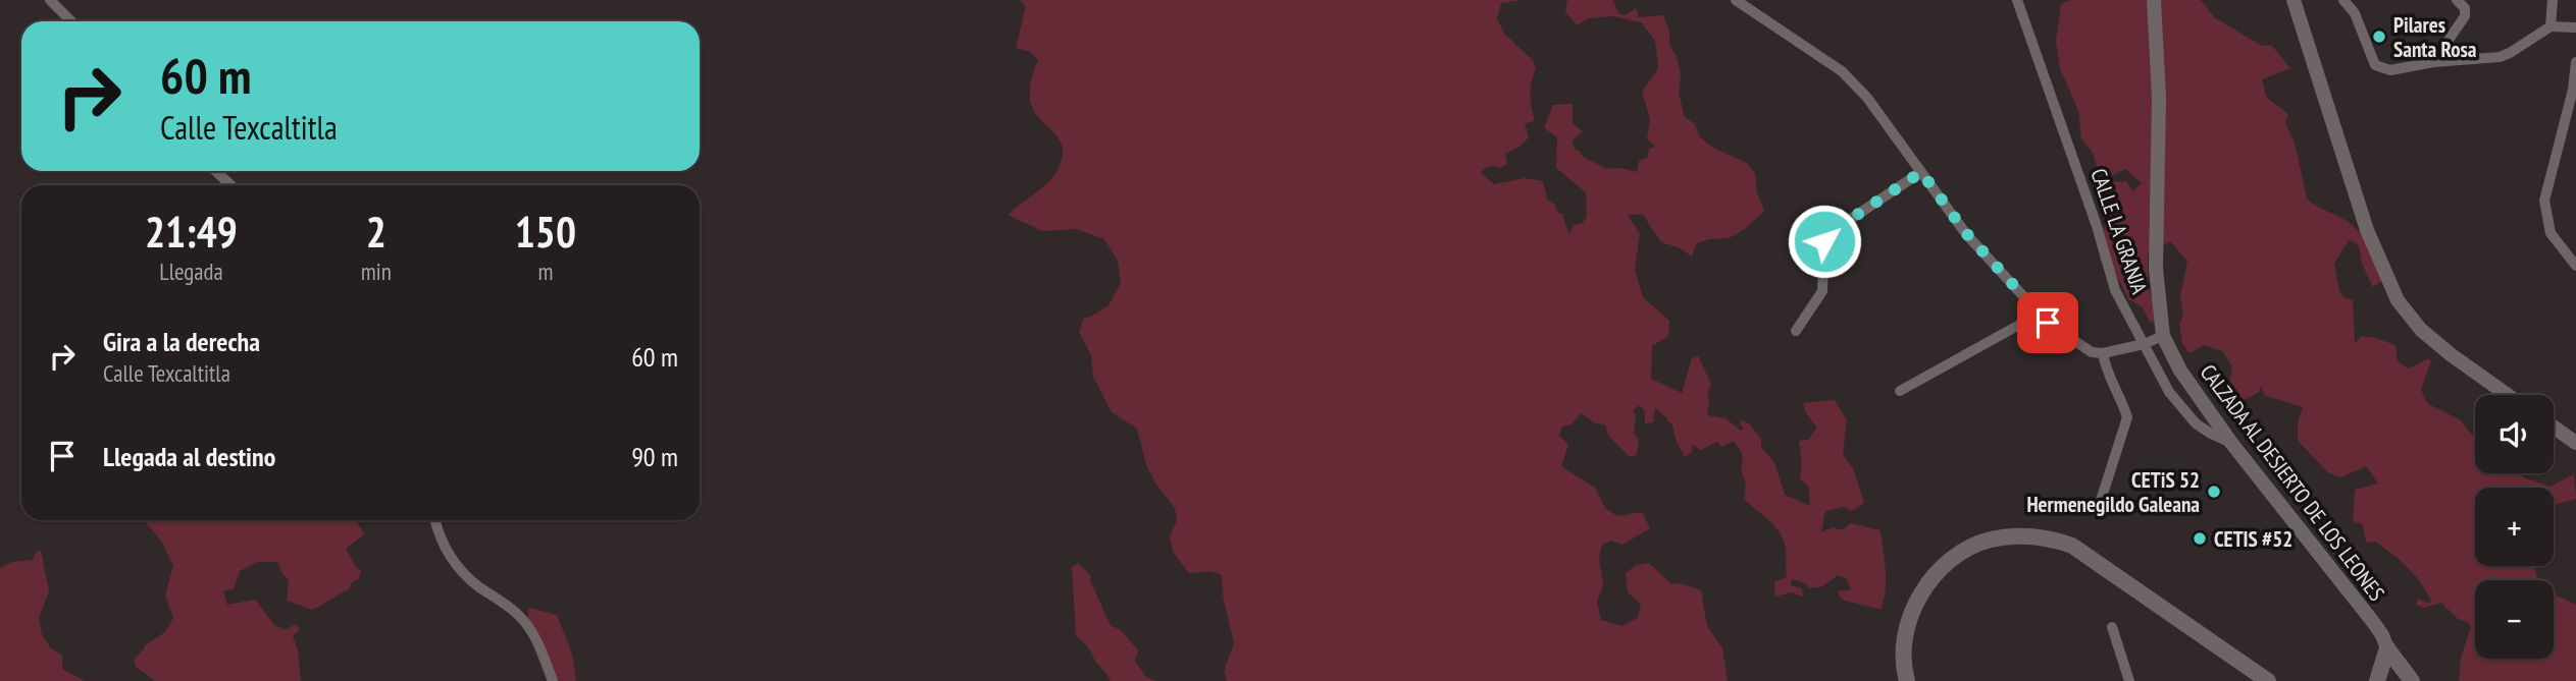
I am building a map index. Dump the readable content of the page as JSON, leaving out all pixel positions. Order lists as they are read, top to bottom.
{
  "streets": {
    "street": ["CALLE LA GRANJA", "CALZADA AL DESIERTO DE LOS LEONES"]
  },
  "crossings": [
    ["CALLE LA GRANJA", "CALZADA AL DESIERTO DE LOS LEONES"]
  ],
  "places": ["Pilares Santa Rosa", "CETiS 52 Hermenegildo Galeana", "CETIS #52"],
  "page": {
    "turn": ["60 m", "Calle Texcaltitla"],
    "eta": [
      "21:49",
      "Llegada",
      "2",
      "min",
      "150",
      "m"
    ],
    "list": [
      {
        "name": "Gira a la derecha",
        "note": "Calle Texcaltitla",
        "value": "60 m"
      },
      {
        "name": "Llegada al destino",
        "value": "90 m"
      }
    ],
    "map_buttons": ["+", "−"]
  }
}
